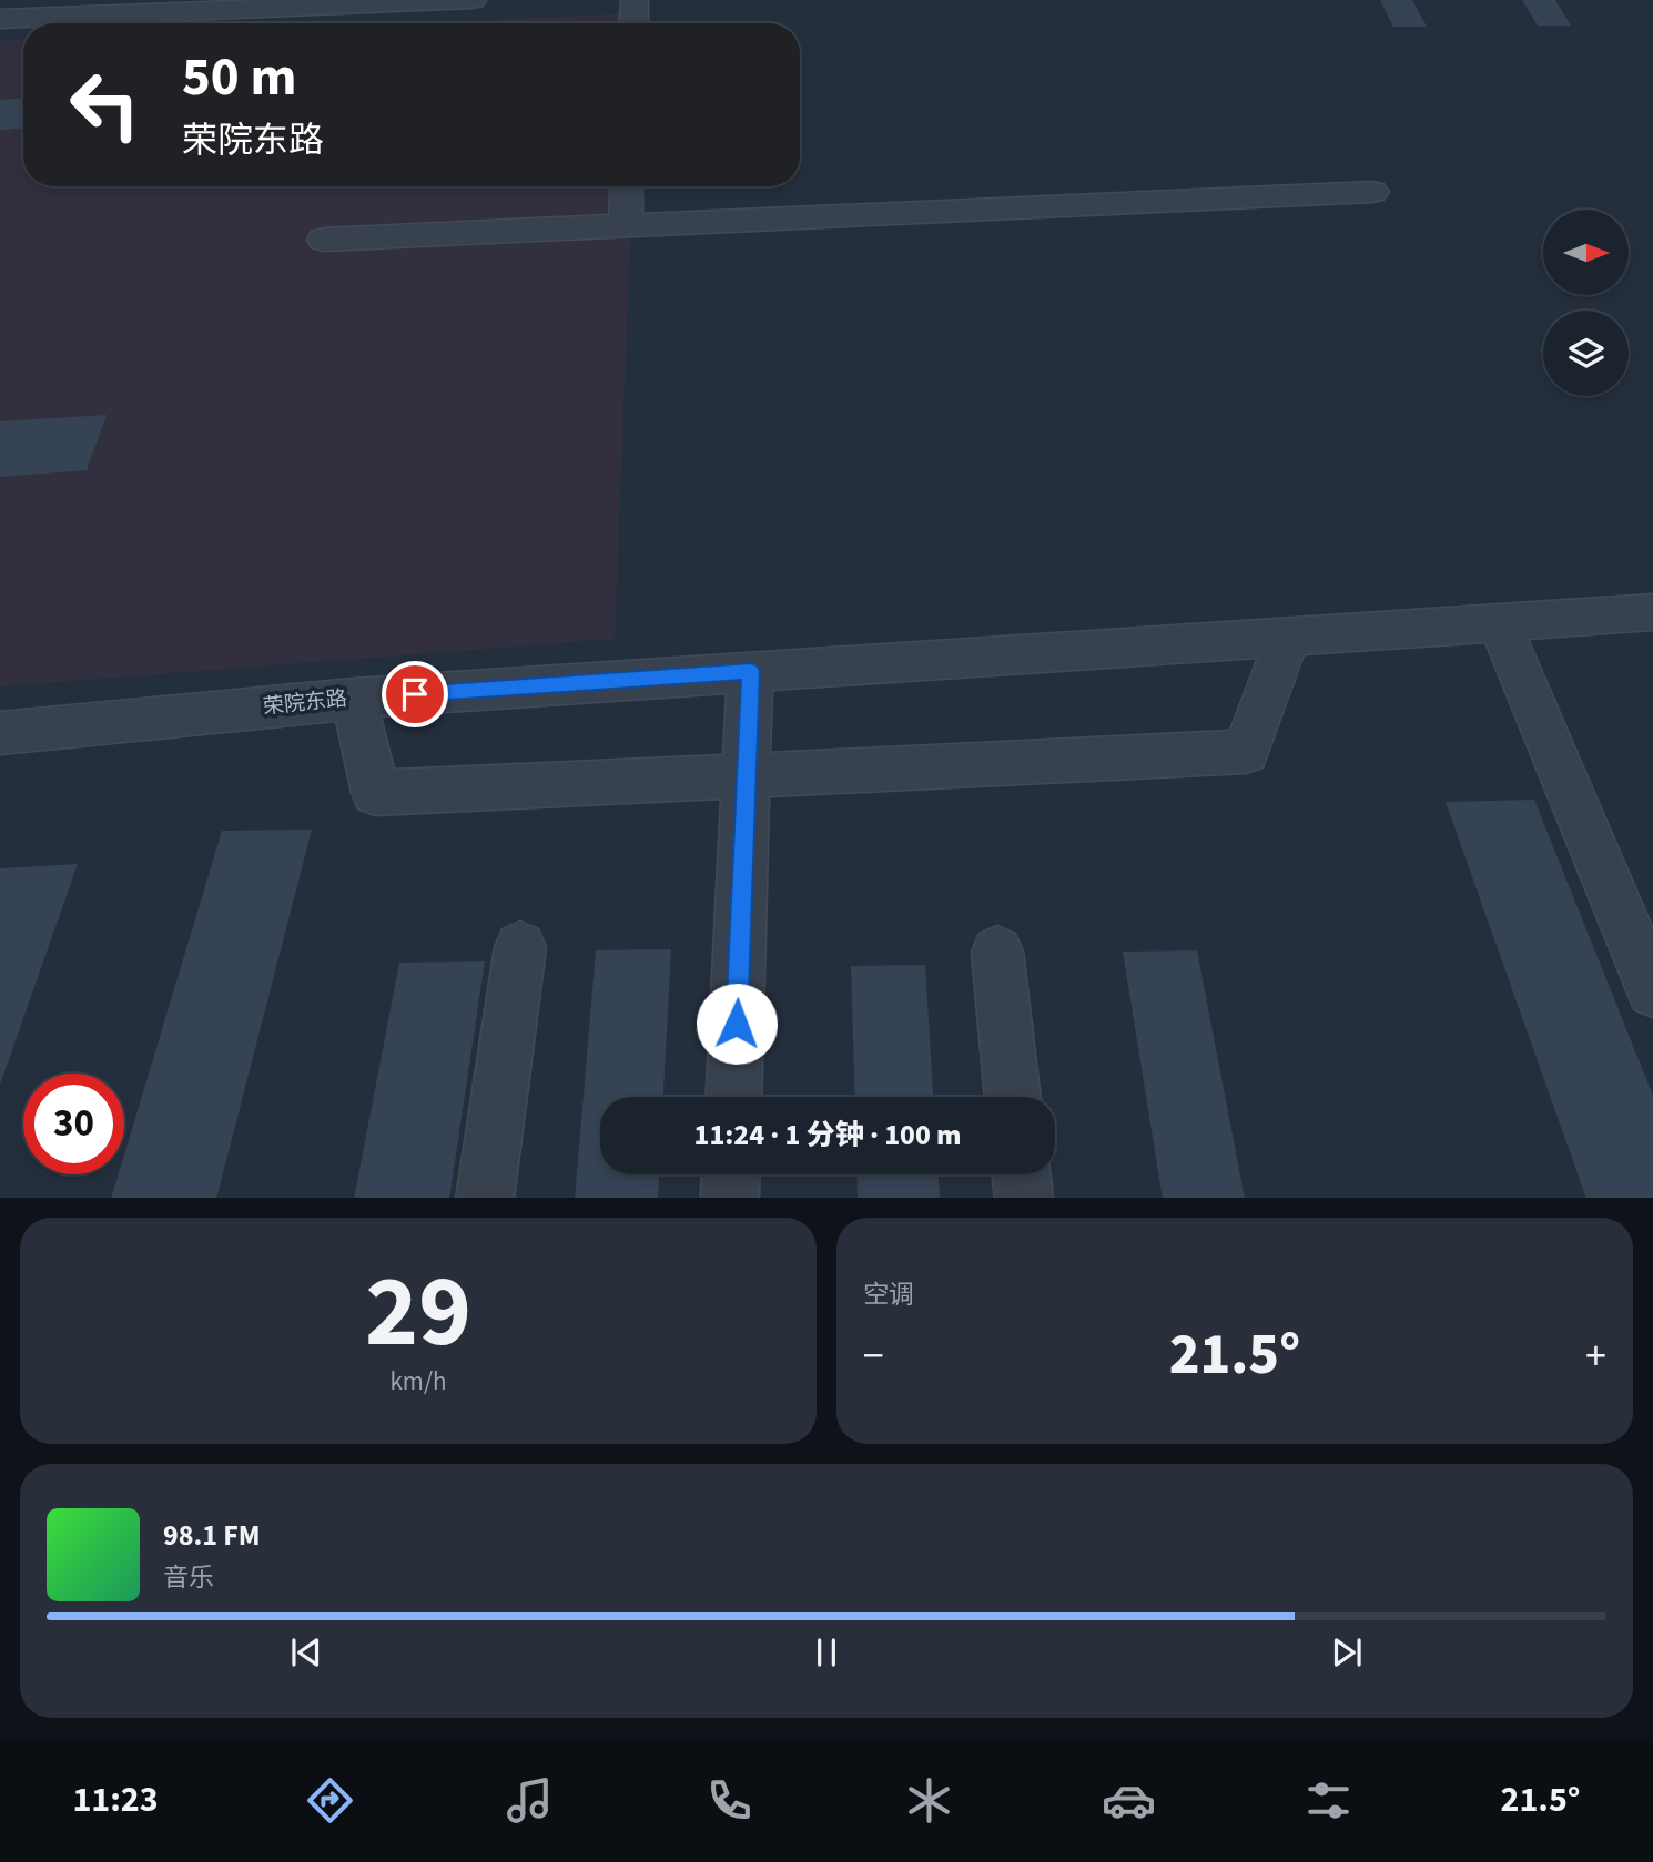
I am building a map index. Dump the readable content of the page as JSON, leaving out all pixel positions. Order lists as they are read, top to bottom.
{
  "streets": {
    "street": ["荣院东路"]
  },
  "north": "right",
  "page": {
    "turn": ["50 m", "荣院东路"],
    "limit": "30",
    "trip": "11:24 · 1 分钟 · 100 m",
    "tile": [
      ["29", "km/h"],
      "空调"
    ],
    "heat": ["−", "21.5°", "+"],
    "song": ["98.1 FM", "音乐"],
    "tabs": ["11:23", "21.5°"]
  }
}
